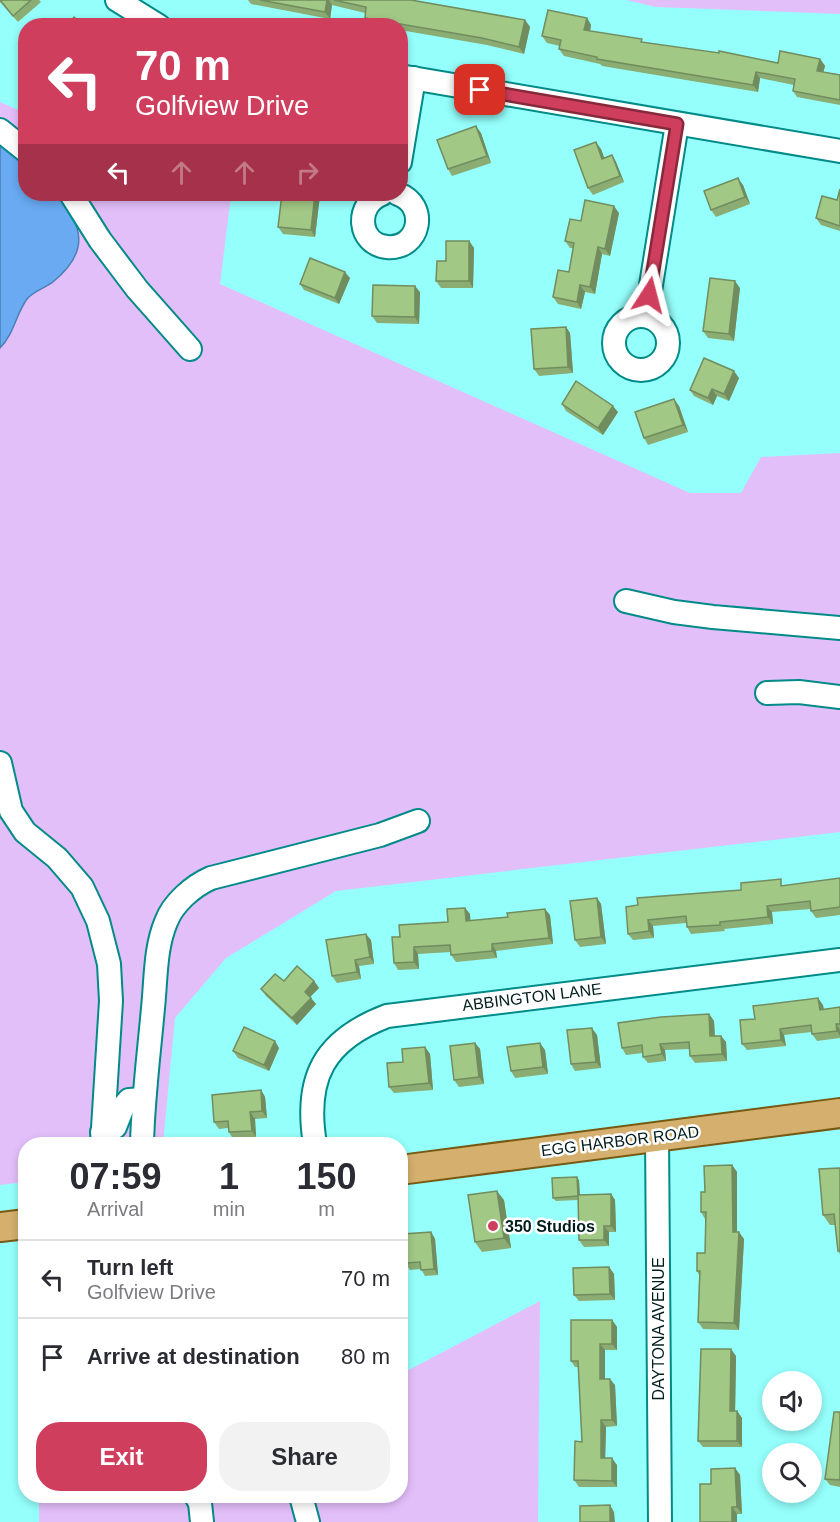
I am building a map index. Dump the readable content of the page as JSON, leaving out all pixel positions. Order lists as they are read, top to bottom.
{
  "streets": {
    "main road": ["EGG HARBOR ROAD"],
    "street": ["ABBINGTON LANE", "DAYTONA AVENUE"]
  },
  "crossings": [
    ["EGG HARBOR ROAD", "DAYTONA AVENUE"]
  ],
  "places": ["350 Studios"],
  "page": {
    "turn": ["70 m", "Golfview Drive"],
    "eta": [
      "07:59",
      "Arrival",
      "1",
      "min",
      "150",
      "m"
    ],
    "list": [
      {
        "name": "Turn left",
        "note": "Golfview Drive",
        "value": "70 m"
      },
      {
        "name": "Arrive at destination",
        "value": "80 m"
      }
    ],
    "buttons": ["Exit", "Share"]
  }
}
